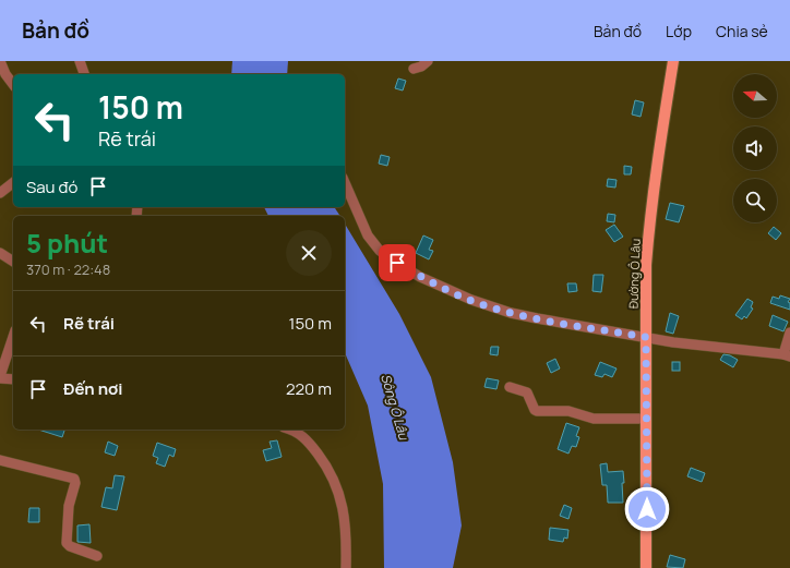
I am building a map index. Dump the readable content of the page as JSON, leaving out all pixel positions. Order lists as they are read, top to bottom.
{
  "streets": {
    "main road": ["Đường Ô Lâu"]
  },
  "water": ["Sông Ô Lâu"],
  "north": "left",
  "page": {
    "header": "Bản đồ",
    "nav": ["Bản đồ", "Lớp", "Chia sẻ"],
    "turn": ["150 m", "Rẽ trái"],
    "then": "Sau đó",
    "heading": ["5 phút", "370 m · 22:48"],
    "list": [
      {
        "name": "Rẽ trái",
        "value": "150 m"
      },
      {
        "name": "Đến nơi",
        "value": "220 m"
      }
    ]
  }
}
